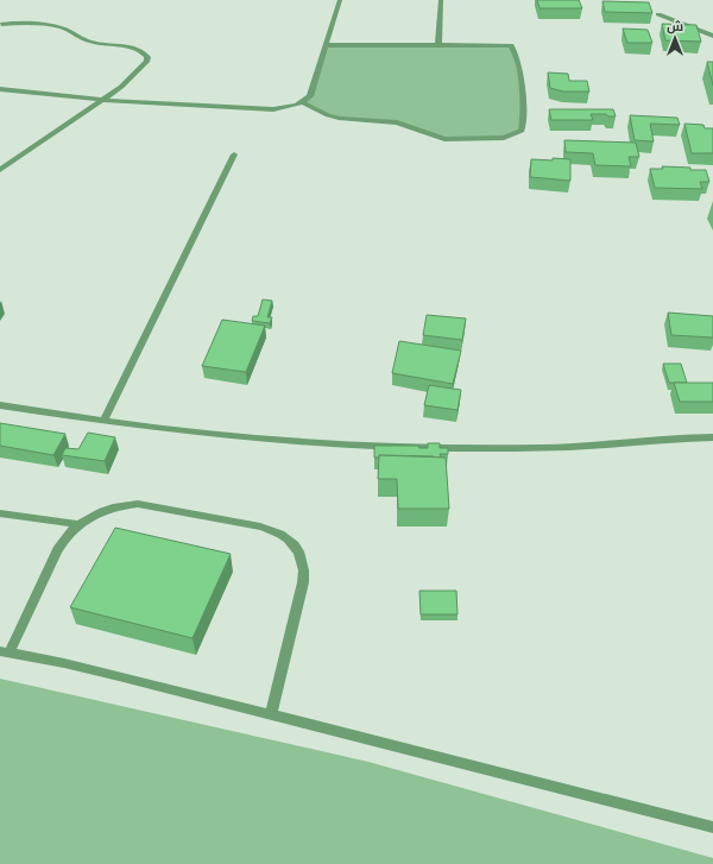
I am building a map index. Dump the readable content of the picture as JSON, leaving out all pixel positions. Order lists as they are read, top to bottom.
{
  "north": "top"
}
